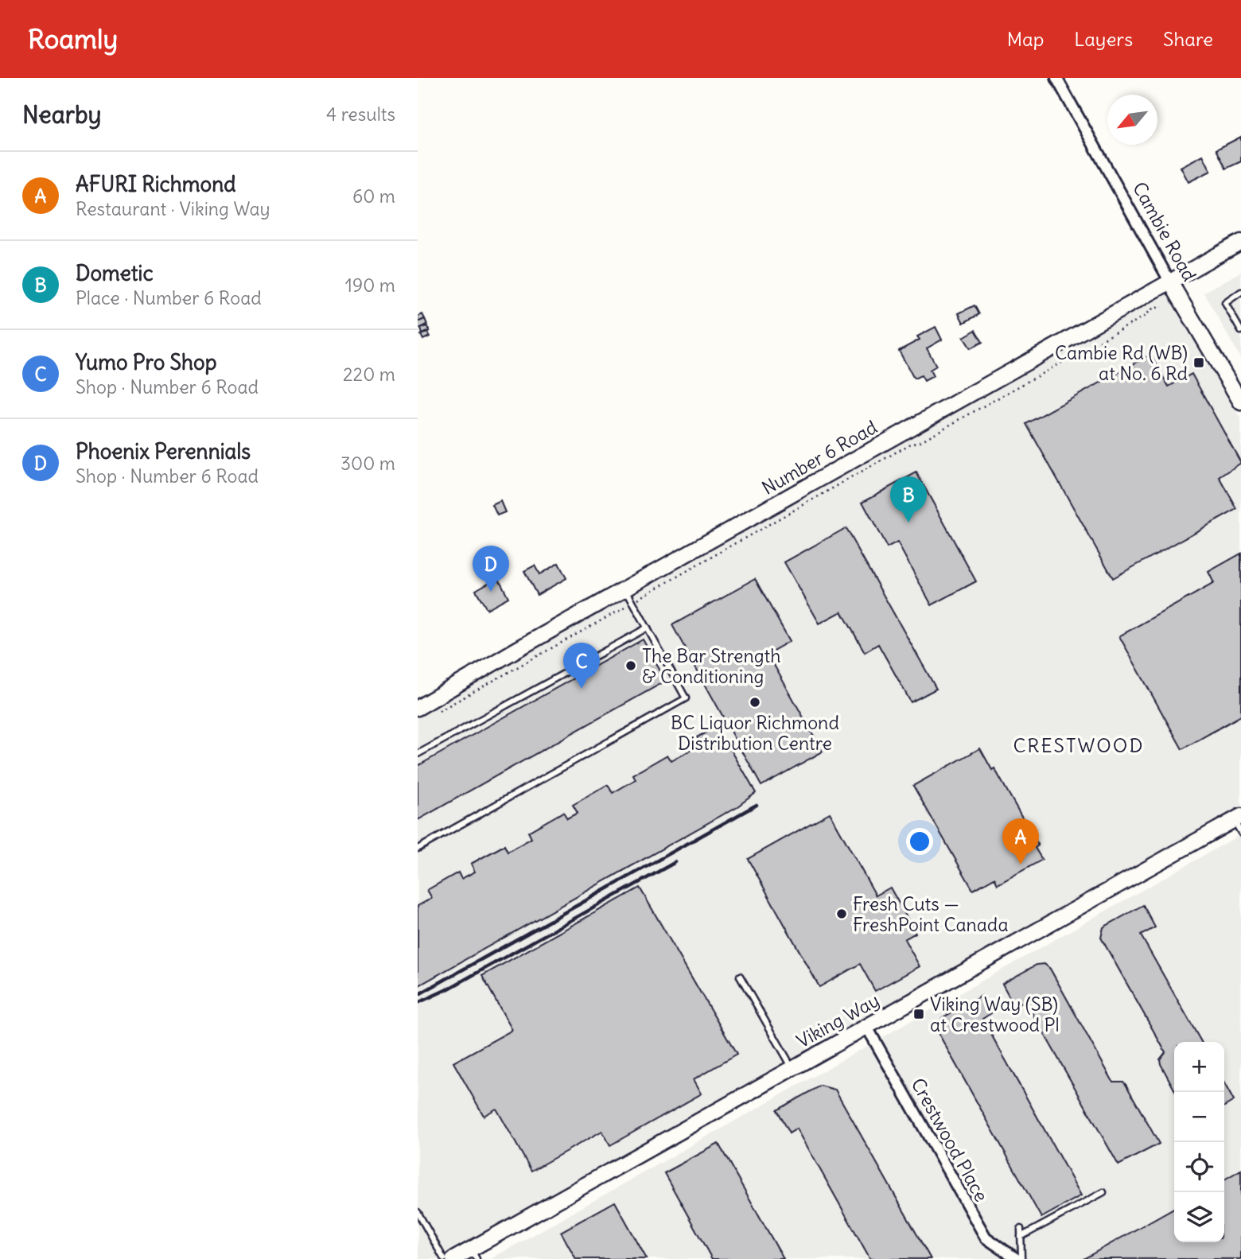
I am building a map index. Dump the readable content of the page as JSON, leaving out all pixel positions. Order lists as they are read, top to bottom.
{
  "streets": {
    "main road": ["Cambie Road", "Number 6 Road", "Viking Way"],
    "street": ["Crestwood Place"]
  },
  "crossings": [
    ["Cambie Road", "Number 6 Road"],
    ["Viking Way", "Crestwood Place"]
  ],
  "districts": ["CRESTWOOD"],
  "places": {
    "transit": ["Cambie Rd (WB) at No. 6 Rd", "Viking Way (SB) at Crestwood Pl"],
    "other": ["The Bar Strength & Conditioning", "BC Liquor Richmond Distribution Centre", "Fresh Cuts — FreshPoint Canada"]
  },
  "north": "bottom left",
  "page": {
    "header": "Roamly",
    "nav": ["Map", "Layers", "Share"],
    "heading": ["Nearby", "4 results"],
    "list": [
      {
        "mark": "A",
        "name": "AFURI Richmond",
        "note": "Restaurant · Viking Way",
        "value": "60 m"
      },
      {
        "mark": "B",
        "name": "Dometic",
        "note": "Place · Number 6 Road",
        "value": "190 m"
      },
      {
        "mark": "C",
        "name": "Yumo Pro Shop",
        "note": "Shop · Number 6 Road",
        "value": "220 m"
      },
      {
        "mark": "D",
        "name": "Phoenix Perennials",
        "note": "Shop · Number 6 Road",
        "value": "300 m"
      }
    ],
    "pins": [
      "B",
      "D",
      "C",
      "A"
    ],
    "map_buttons": ["+", "−"]
  }
}
